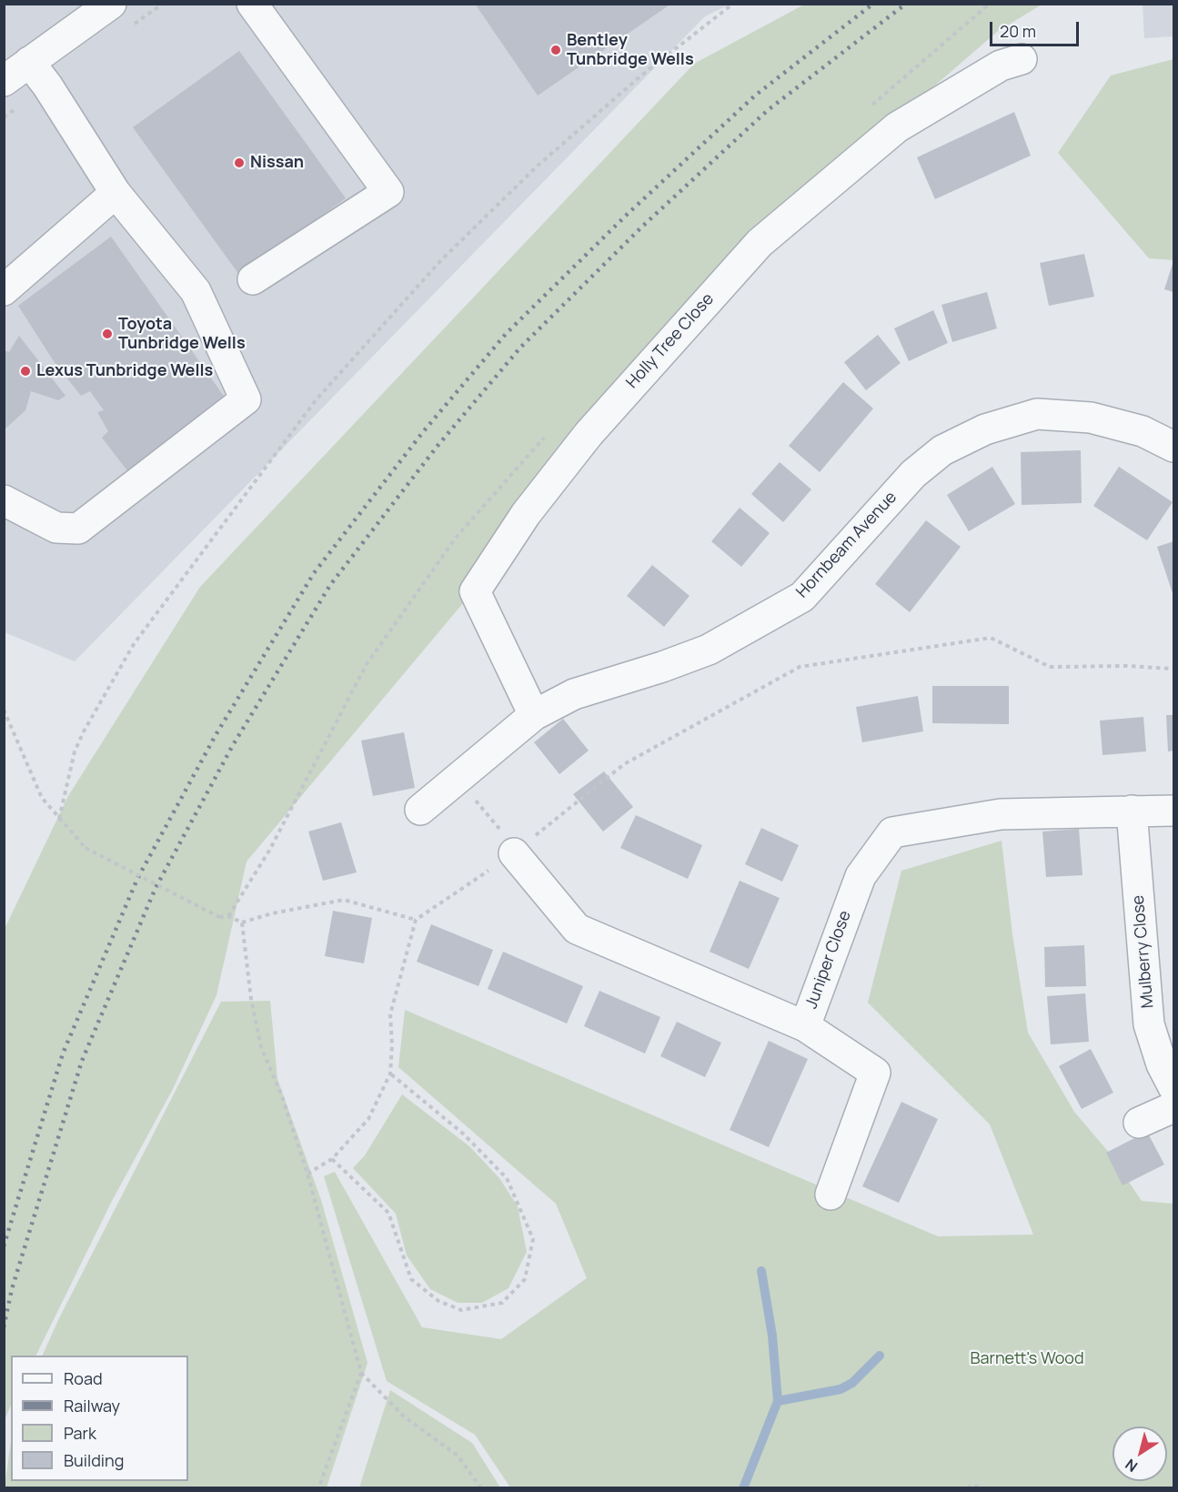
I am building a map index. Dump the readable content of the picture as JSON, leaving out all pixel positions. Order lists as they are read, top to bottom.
{
  "streets": {
    "street": [
      "Holly Tree Close",
      "Hornbeam Avenue",
      "Mulberry Close",
      "Juniper Close"
    ]
  },
  "crossings": [
    ["Holly Tree Close", "Hornbeam Avenue"],
    ["Mulberry Close", "Juniper Close"]
  ],
  "parks": ["Barnett's Wood"],
  "places": [
    "Bentley Tunbridge Wells",
    "Nissan",
    "Toyota Tunbridge Wells",
    "Lexus Tunbridge Wells"
  ],
  "legend": [
    "Road",
    "Railway",
    "Park",
    "Building"
  ],
  "scale_bar": "20 m",
  "north": "bottom left"
}
